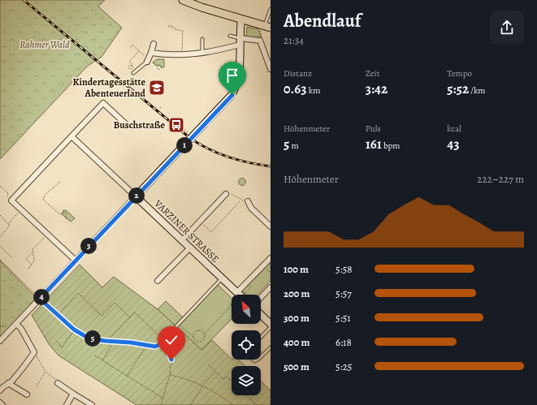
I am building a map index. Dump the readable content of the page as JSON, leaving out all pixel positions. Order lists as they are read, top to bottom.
{
  "streets": {
    "street": ["VARZINER STRASSE"]
  },
  "parks": ["Rahmer Wald"],
  "places": {
    "school or university": ["Kindertagesstätte Abenteuerland"],
    "bus stop": ["Buschstraße"]
  },
  "north": "top left",
  "page": {
    "heading": ["Abendlauf", "21:34"],
    "stats": [
      ["Distanz", "0.63 km"],
      ["Zeit", "3:42"],
      ["Tempo", "5:52 /km"],
      ["Höhenmeter", "5 m"],
      ["Puls", "161 bpm"],
      ["kcal", "43"]
    ],
    "pins": [
      "1",
      "2",
      "3",
      "4",
      "5"
    ],
    "chart": ["Höhenmeter", "222–227 m"],
    "list": [
      {
        "name": "100 m",
        "note": "5:58"
      },
      {
        "name": "200 m",
        "note": "5:57"
      },
      {
        "name": "300 m",
        "note": "5:51"
      },
      {
        "name": "400 m",
        "note": "6:18"
      },
      {
        "name": "500 m",
        "note": "5:25"
      }
    ]
  }
}
